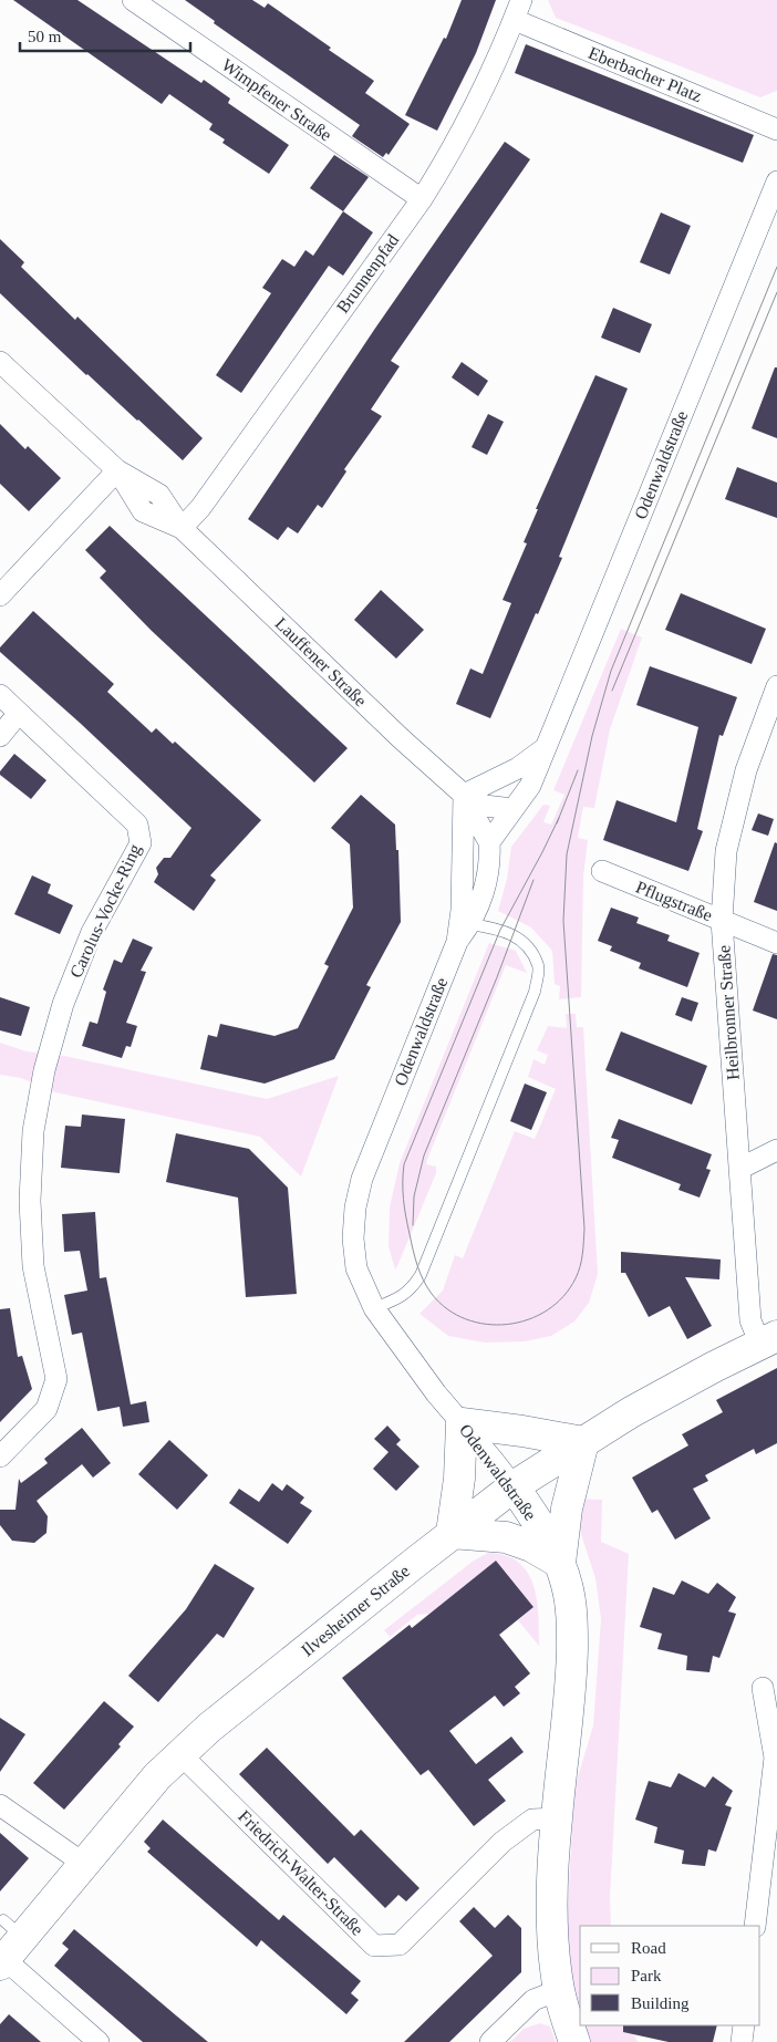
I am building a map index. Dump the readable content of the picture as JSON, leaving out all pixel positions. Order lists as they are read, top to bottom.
{
  "streets": {
    "street": [
      "Eberbacher Platz",
      "Wimpfener Straße",
      "Brunnenpfad",
      "Odenwaldstraße",
      "Lauffener Straße",
      "Pflugstraße",
      "Carolus-Vocke-Ring",
      "Heilbronner Straße",
      "Ilvesheimer Straße",
      "Friedrich-Walter-Straße"
    ]
  },
  "crossings": [
    ["Eberbacher Platz", "Brunnenpfad"],
    ["Wimpfener Straße", "Brunnenpfad"],
    ["Brunnenpfad", "Lauffener Straße"],
    ["Odenwaldstraße", "Lauffener Straße"],
    ["Odenwaldstraße", "Ilvesheimer Straße"],
    ["Odenwaldstraße", "Friedrich-Walter-Straße"],
    ["Pflugstraße", "Heilbronner Straße"],
    ["Heilbronner Straße", "Ilvesheimer Straße"],
    ["Ilvesheimer Straße", "Friedrich-Walter-Straße"]
  ],
  "legend": ["Road", "Park", "Building"],
  "scale_bar": "50 m"
}
